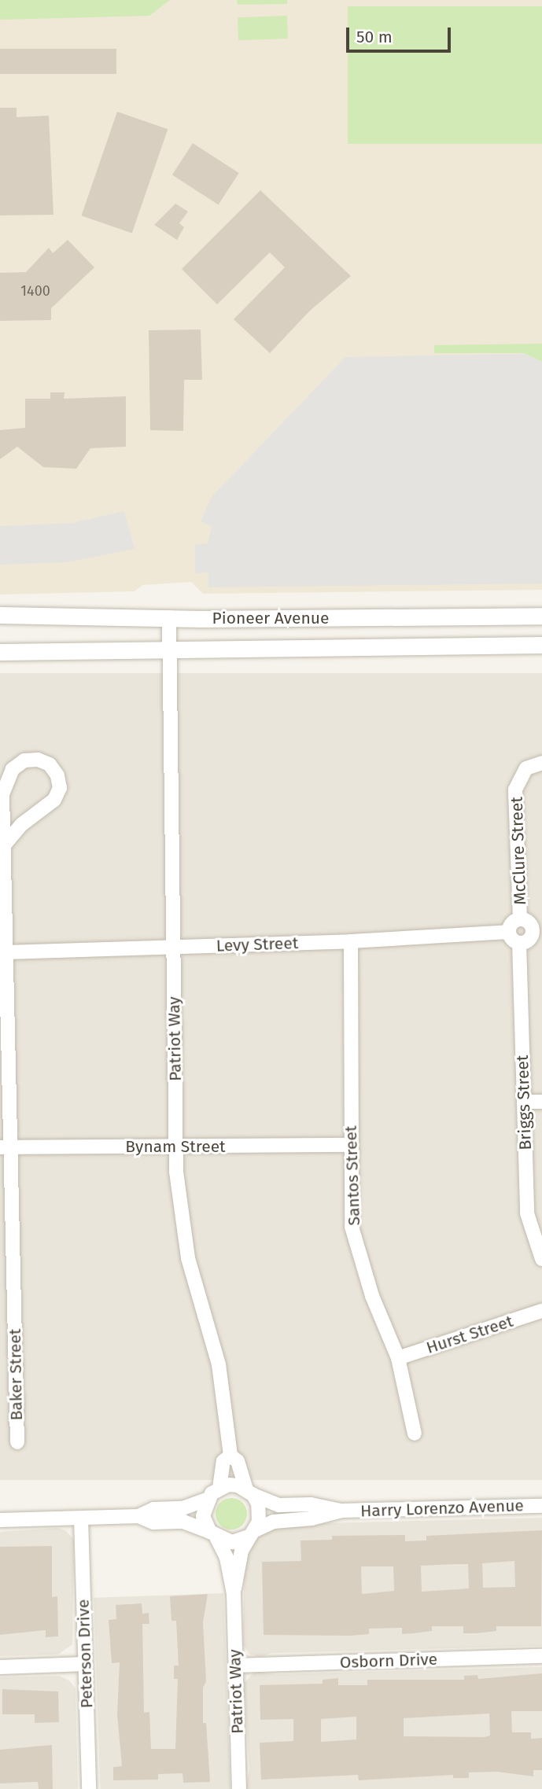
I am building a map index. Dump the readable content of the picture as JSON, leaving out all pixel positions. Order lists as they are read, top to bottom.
{
  "streets": {
    "street": [
      "Pioneer Avenue",
      "McClure Street",
      "Levy Street",
      "Patriot Way",
      "Briggs Street",
      "Bynam Street",
      "Santos Street",
      "Hurst Street",
      "Baker Street",
      "Harry Lorenzo Avenue",
      "Peterson Drive",
      "Osborn Drive"
    ]
  },
  "crossings": [
    ["Pioneer Avenue", "Patriot Way"],
    ["McClure Street", "Levy Street"],
    ["McClure Street", "Briggs Street"],
    ["Levy Street", "Patriot Way"],
    ["Levy Street", "Briggs Street"],
    ["Levy Street", "Santos Street"],
    ["Levy Street", "Baker Street"],
    ["Patriot Way", "Bynam Street"],
    ["Patriot Way", "Harry Lorenzo Avenue"],
    ["Patriot Way", "Osborn Drive"],
    ["Bynam Street", "Santos Street"],
    ["Bynam Street", "Baker Street"],
    ["Santos Street", "Hurst Street"]
  ],
  "house_numbers": ["1400"],
  "scale_bar": "50 m"
}
